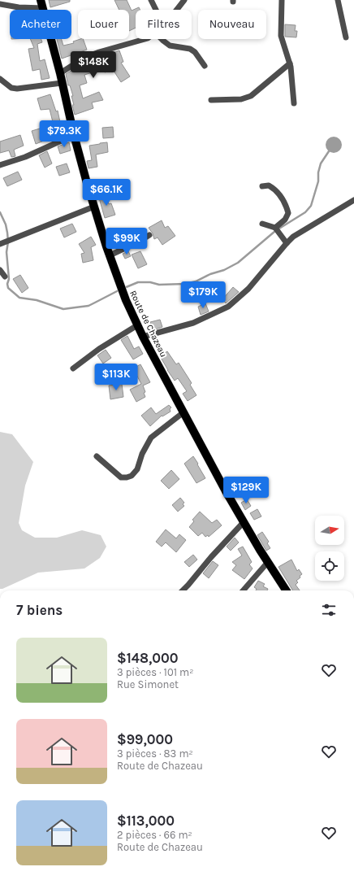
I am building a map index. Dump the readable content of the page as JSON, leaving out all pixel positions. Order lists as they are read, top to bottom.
{
  "streets": {
    "main road": ["Route de Chazeau"]
  },
  "north": "right",
  "page": {
    "chip": [
      "Acheter",
      "Louer",
      "Filtres",
      "Nouveau"
    ],
    "price": [
      "$148K",
      "$79.3K",
      "$66.1K",
      "$99K",
      "$179K",
      "$113K",
      "$129K"
    ],
    "heading": "7 biens",
    "list": [
      {
        "name": "$148,000",
        "note": "3 pièces · 101 m² · Rue Simonet"
      },
      {
        "name": "$99,000",
        "note": "3 pièces · 83 m² · Route de Chazeau"
      },
      {
        "name": "$113,000",
        "note": "2 pièces · 66 m² · Route de Chazeau"
      }
    ]
  }
}
